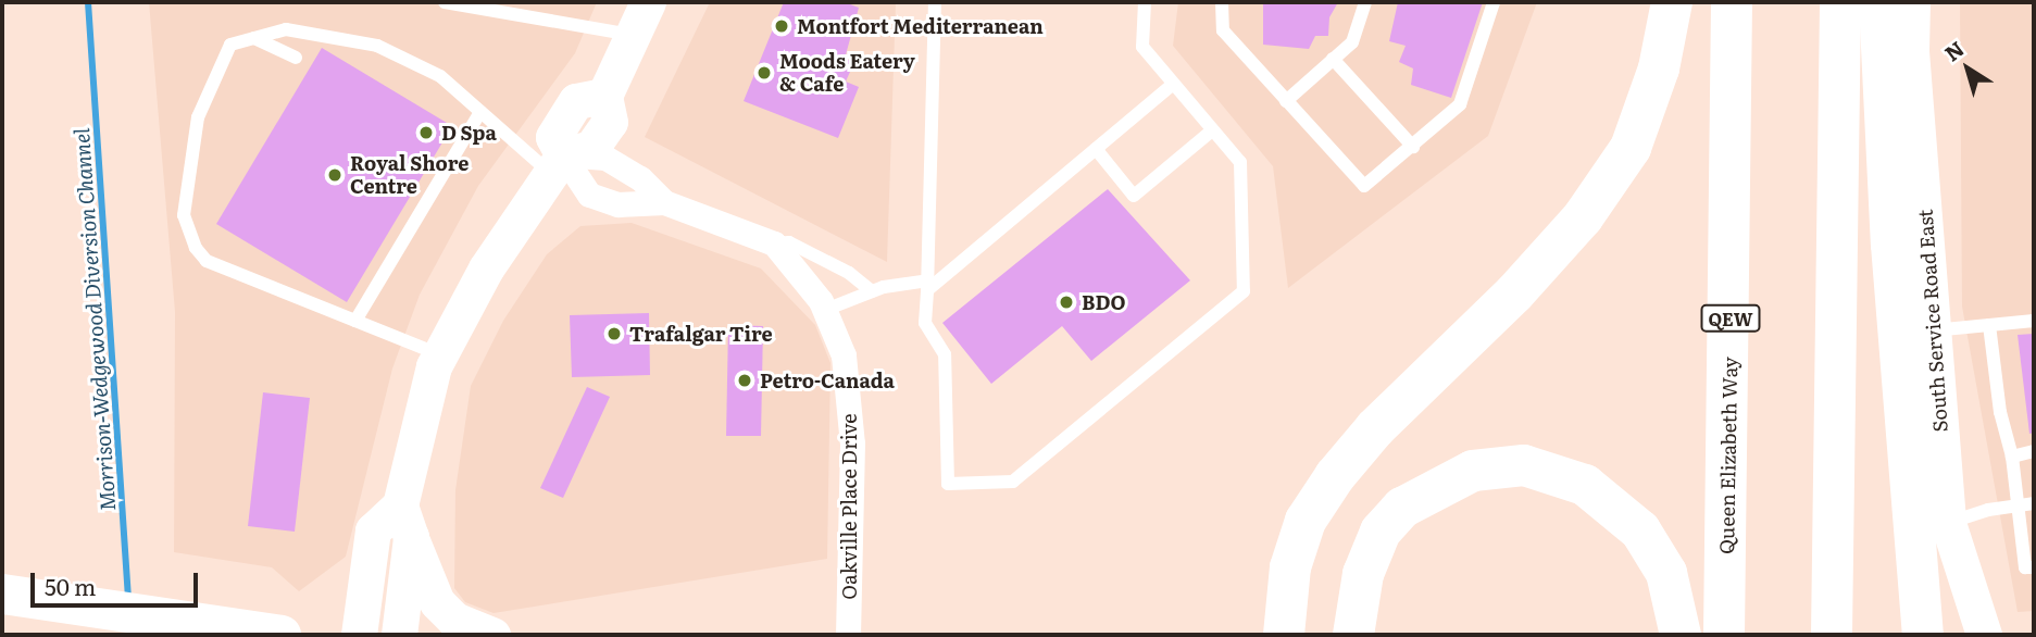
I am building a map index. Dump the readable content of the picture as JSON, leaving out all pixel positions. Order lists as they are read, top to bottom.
{
  "streets": {
    "highway": ["QEW", "Queen Elizabeth Way"],
    "main road": ["South Service Road East"],
    "street": ["Oakville Place Drive"]
  },
  "water": ["Morrison-Wedgewood Diversion Channel"],
  "places": [
    "Montfort Mediterranean",
    "Moods Eatery & Cafe",
    "D Spa",
    "Royal Shore Centre",
    "BDO",
    "Trafalgar Tire",
    "Petro-Canada"
  ],
  "scale_bar": "50 m",
  "north": "top left"
}
